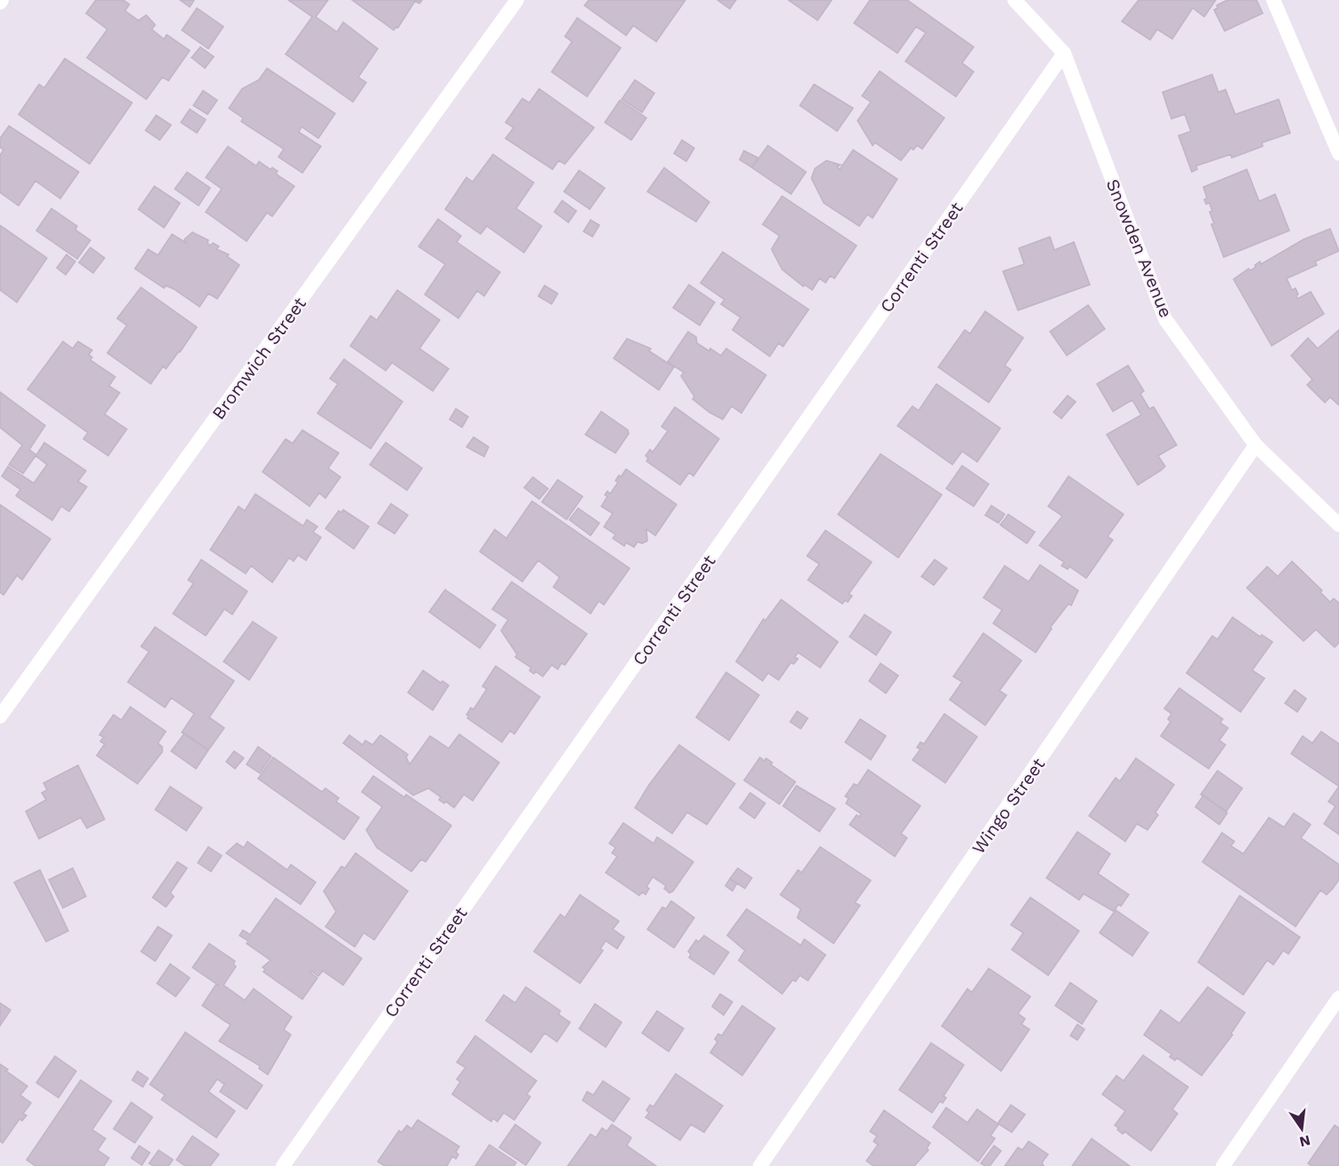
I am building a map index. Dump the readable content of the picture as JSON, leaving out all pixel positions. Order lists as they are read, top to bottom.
{
  "streets": {
    "street": [
      "Snowden Avenue",
      "Correnti Street",
      "Bromwich Street",
      "Wingo Street"
    ]
  },
  "crossings": [
    ["Snowden Avenue", "Correnti Street"],
    ["Snowden Avenue", "Wingo Street"]
  ],
  "north": "bottom"
}
